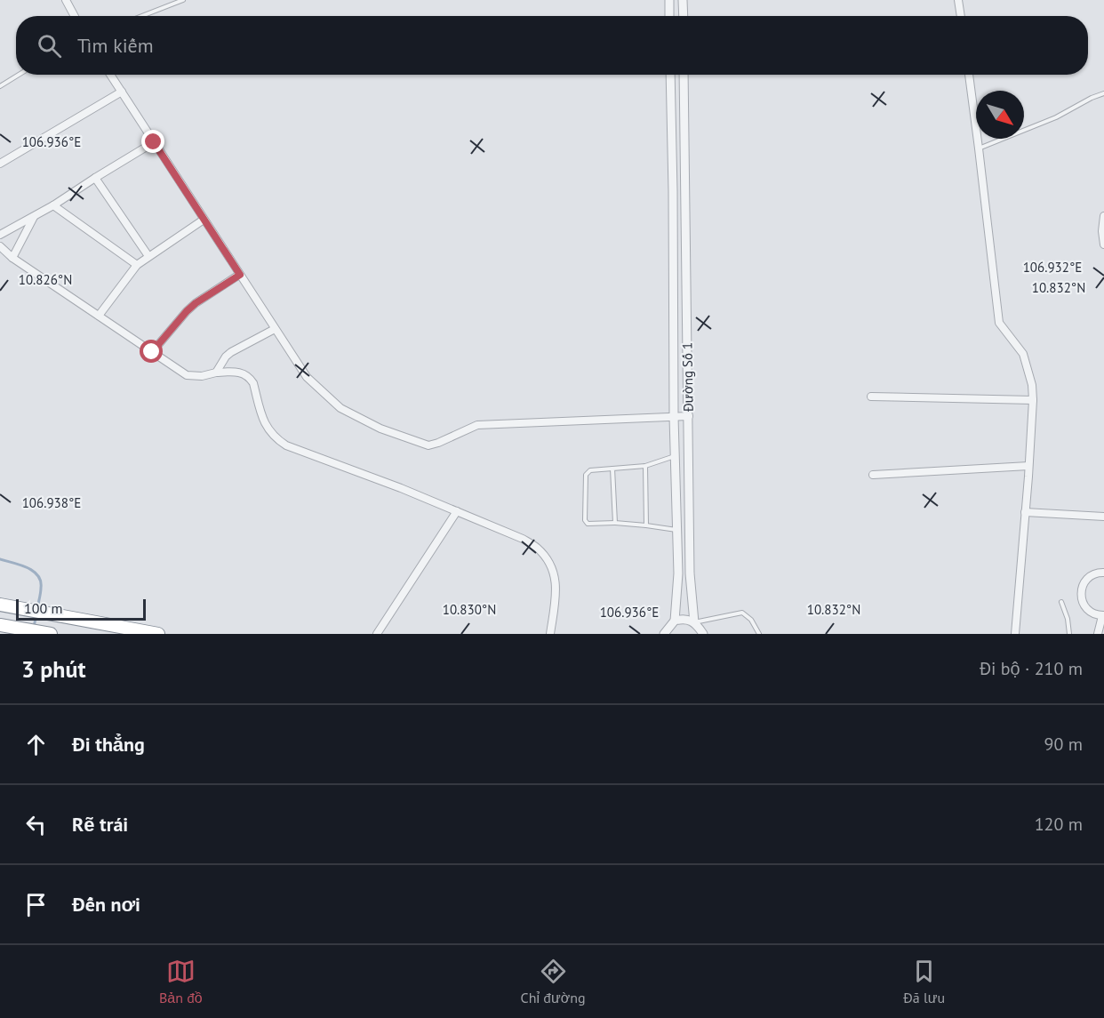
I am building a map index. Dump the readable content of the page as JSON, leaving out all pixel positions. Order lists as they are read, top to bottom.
{
  "streets": {
    "street": ["Đường Số 1"]
  },
  "scale_bar": "100 m",
  "north": "bottom right",
  "page": {
    "search": "Tìm kiếm",
    "scale": "100 m",
    "heading": ["3 phút", "Đi bộ · 210 m"],
    "list": [
      ["Đi thẳng", "90 m"],
      ["Rẽ trái", "120 m"],
      "Đến nơi"
    ],
    "nav": ["Bản đồ", "Chỉ đường", "Đã lưu"]
  },
  "coordinates": [
    "106.936°E",
    "106.932°E",
    "10.826°N",
    "10.832°N",
    "106.938°E",
    "10.830°N"
  ]
}
